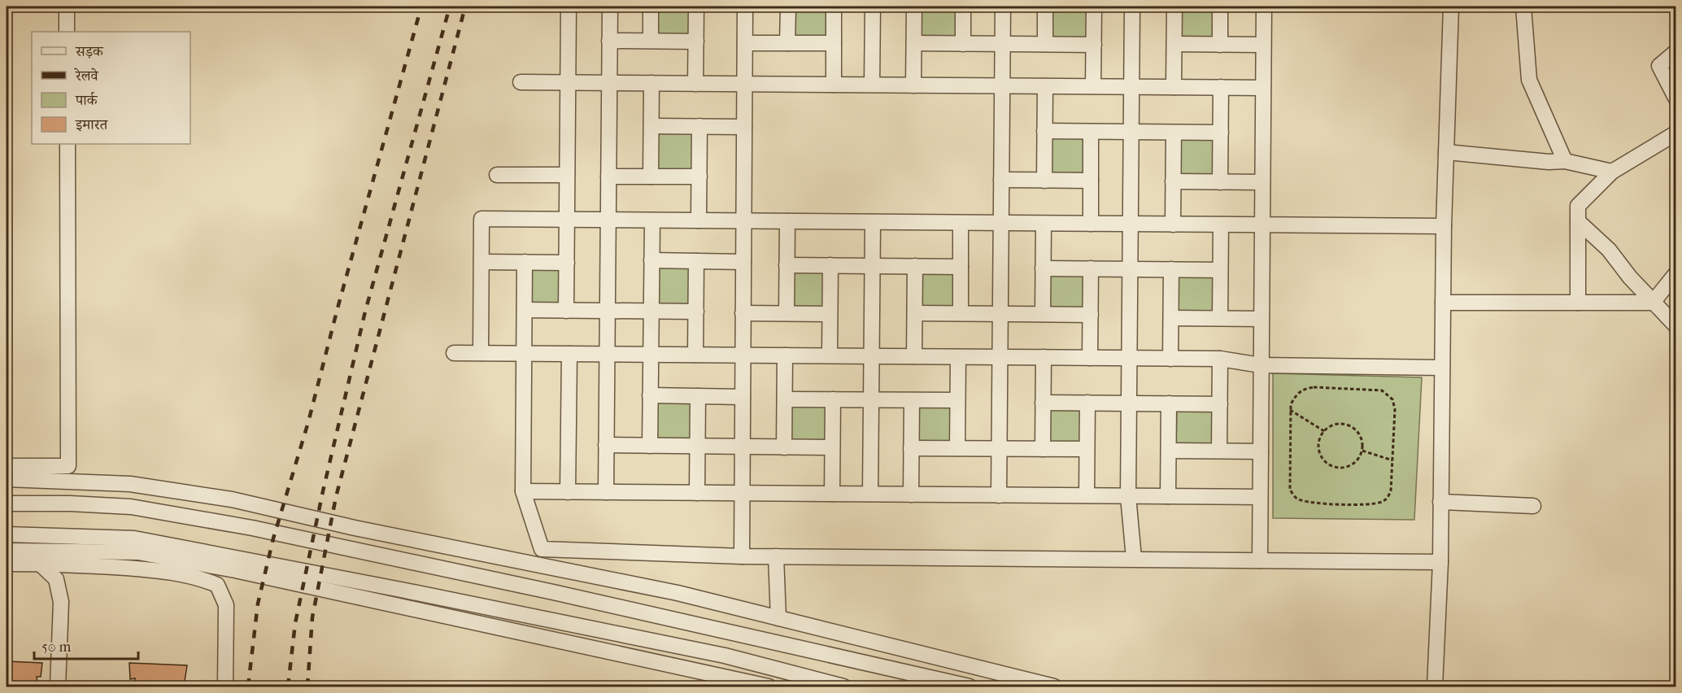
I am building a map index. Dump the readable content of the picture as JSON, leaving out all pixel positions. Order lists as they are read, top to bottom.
{
  "legend": [
    "सड़क",
    "रेलवे",
    "पार्क",
    "इमारत"
  ],
  "scale_bar": "50 m"
}
